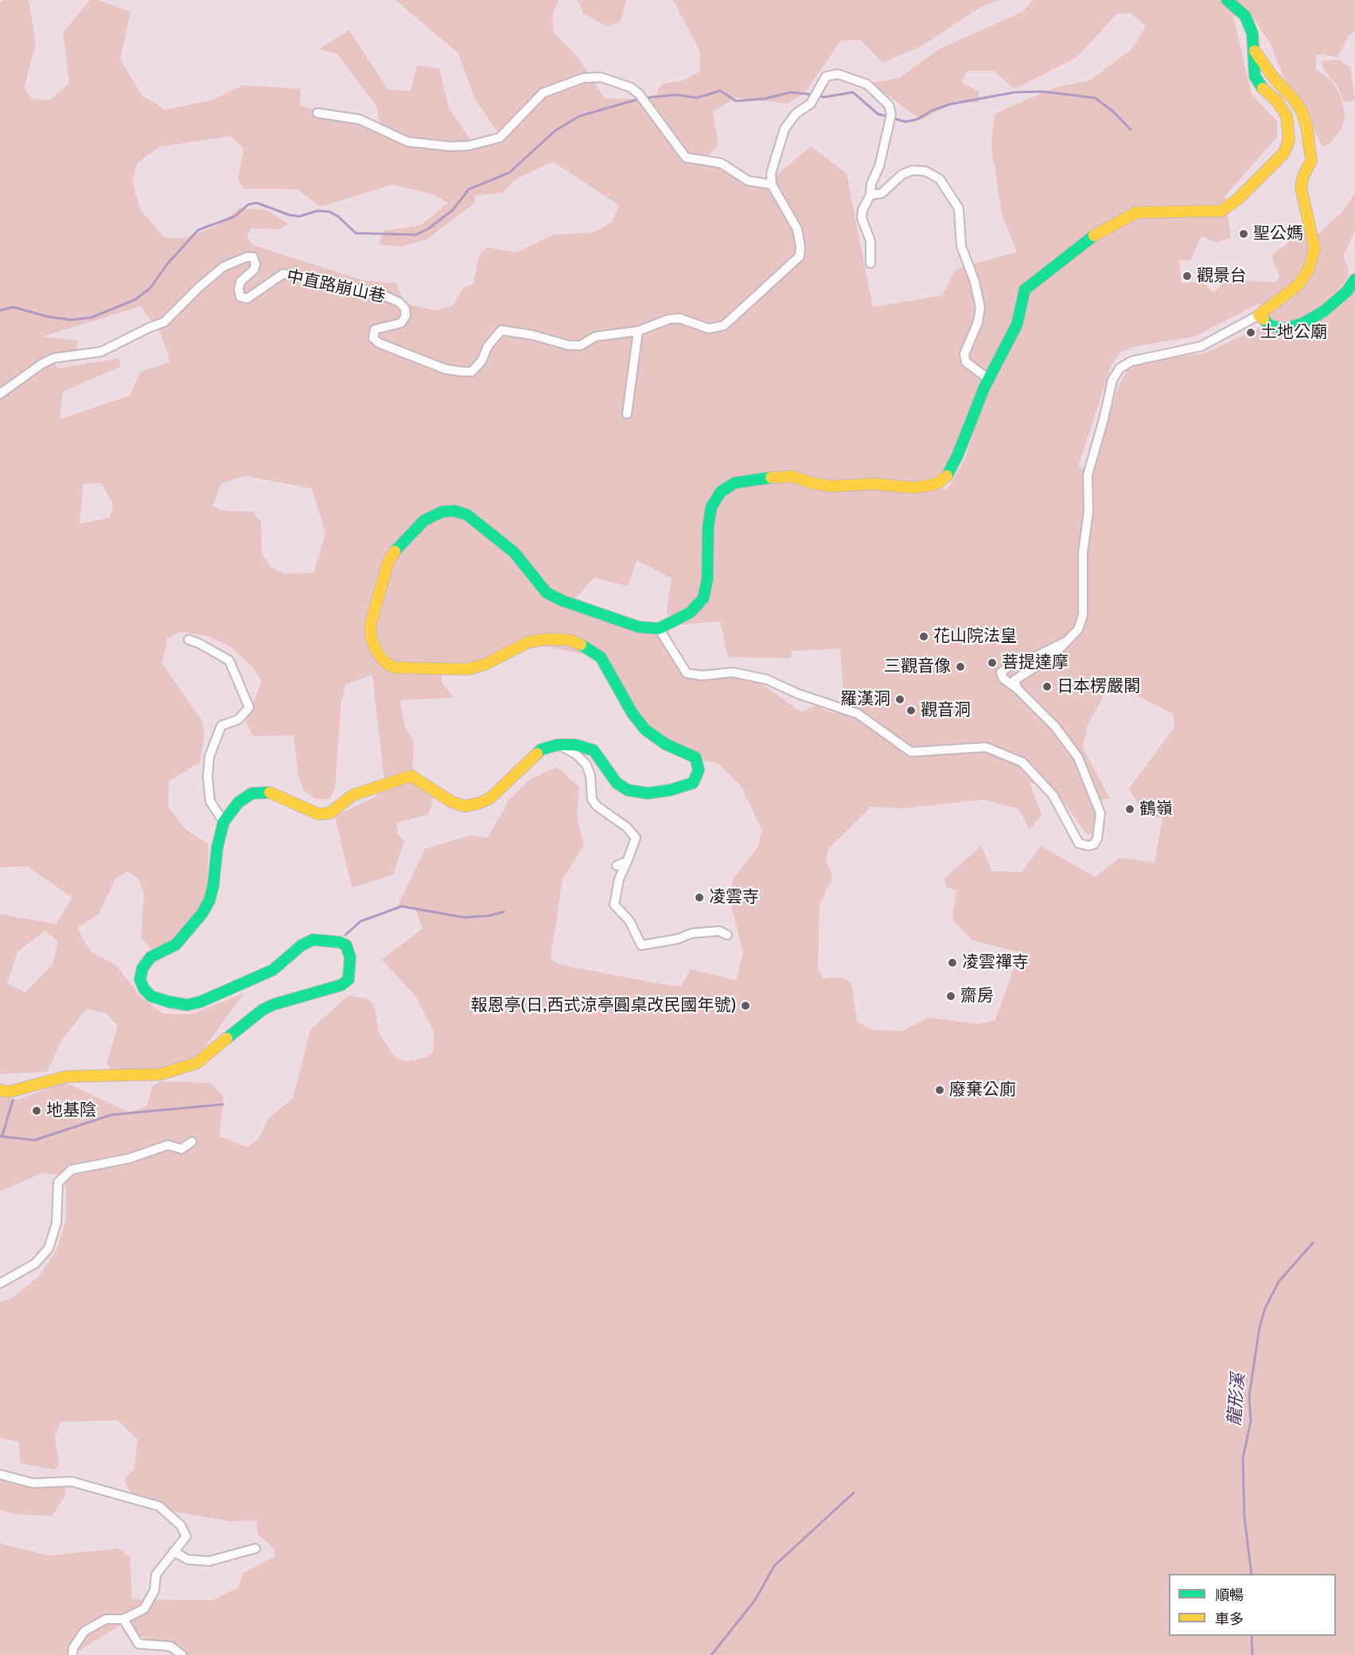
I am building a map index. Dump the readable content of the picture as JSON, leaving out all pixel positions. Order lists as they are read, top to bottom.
{
  "streets": {
    "street": ["中直路崩山巷"]
  },
  "water": ["龍形溪"],
  "places": [
    "聖公媽",
    "觀景台",
    "土地公廟",
    "花山院法皇",
    "菩提達摩",
    "三觀音像",
    "日本楞嚴閣",
    "羅漢洞",
    "觀音洞",
    "鶴嶺",
    "凌雲寺",
    "凌雲禪寺",
    "齋房",
    "報恩亭(日,西式涼亭圓桌改民國年號)",
    "廢棄公廁",
    "地基陰"
  ],
  "legend": ["順暢", "車多"]
}
